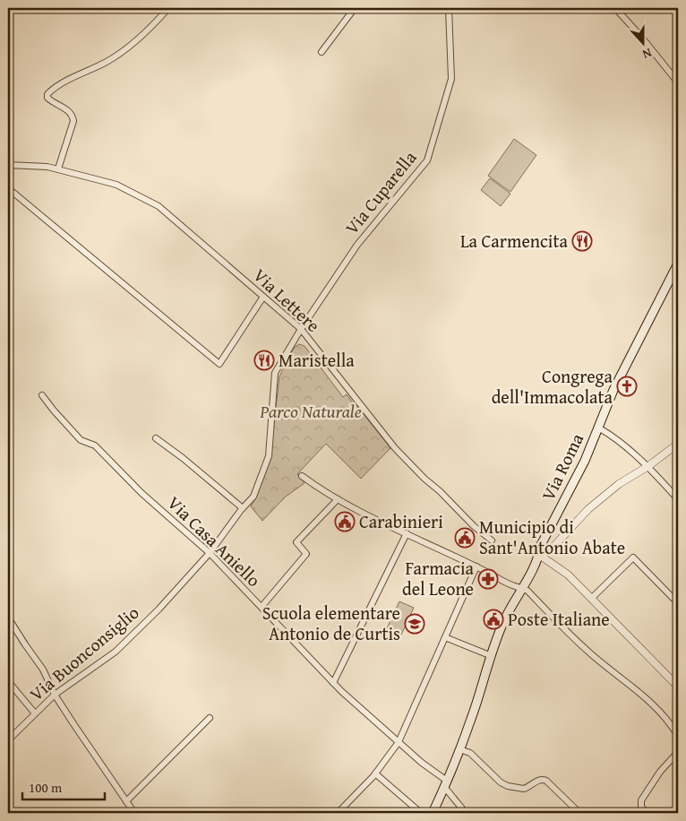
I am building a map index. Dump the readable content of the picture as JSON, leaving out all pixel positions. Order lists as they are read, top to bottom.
{
  "streets": {
    "main road": ["Via Roma"],
    "street": [
      "Via Cuparella",
      "Via Lettere",
      "Via Casa Aniello",
      "Via Buonconsiglio"
    ]
  },
  "crossings": [
    ["Via Cuparella", "Via Lettere"],
    ["Via Cuparella", "Via Buonconsiglio"],
    ["Via Lettere", "Via Buonconsiglio"],
    ["Via Roma", "Via Casa Aniello"],
    ["Via Casa Aniello", "Via Buonconsiglio"]
  ],
  "parks": ["Parco Naturale"],
  "places": {
    "restaurant": ["La Carmencita", "Maristella"],
    "church": ["Congrega dell'Immacolata"],
    "public building": ["Carabinieri", "Municipio di Sant'Antonio Abate", "Poste Italiane"],
    "pharmacy": ["Farmacia del Leone"],
    "school or university": ["Scuola elementare Antonio de Curtis"]
  },
  "scale_bar": "100 m",
  "north": "bottom"
}
